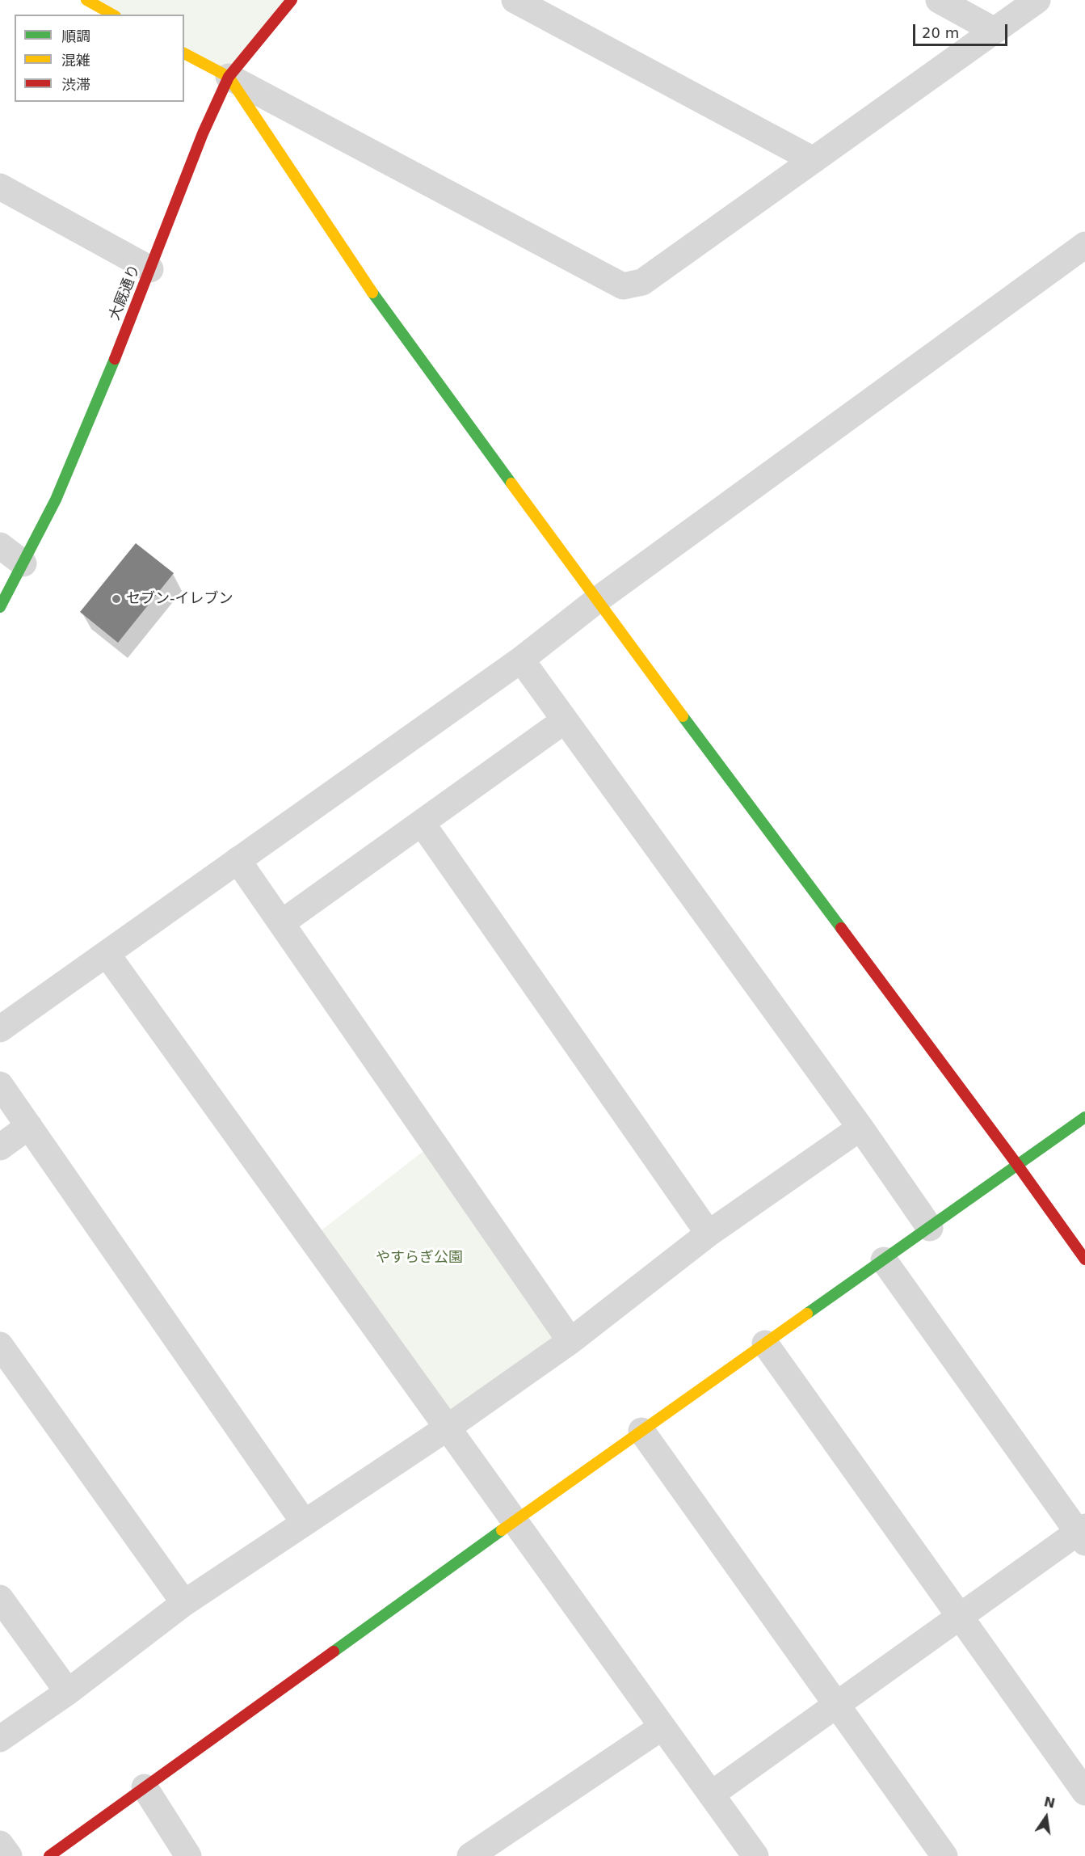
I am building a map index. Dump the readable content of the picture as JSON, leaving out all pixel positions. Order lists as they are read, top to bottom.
{
  "streets": {
    "street": ["大厩通り"]
  },
  "parks": ["やすらぎ公園"],
  "places": ["セブン-イレブン"],
  "legend": ["順調", "混雑", "渋滞"],
  "scale_bar": "20 m",
  "north": "top"
}
